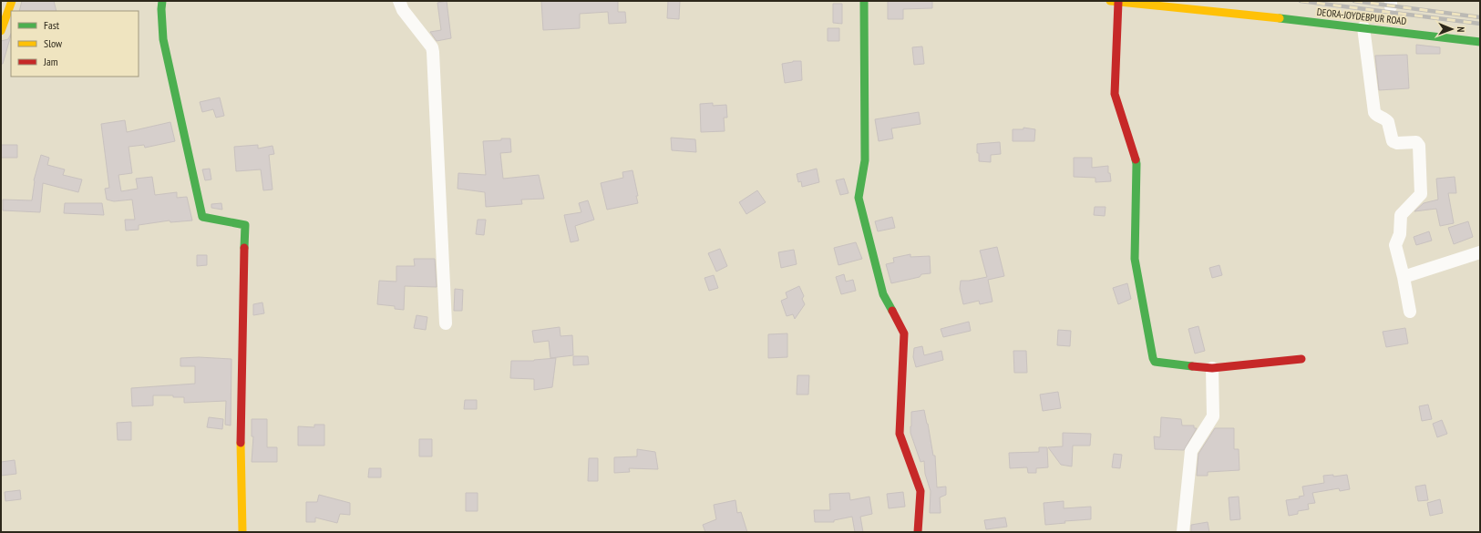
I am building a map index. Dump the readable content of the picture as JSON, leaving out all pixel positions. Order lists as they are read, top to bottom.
{
  "streets": {
    "street": ["DEORA-JOYDEBPUR ROAD"]
  },
  "legend": ["Fast", "Slow", "Jam"],
  "north": "right"
}
